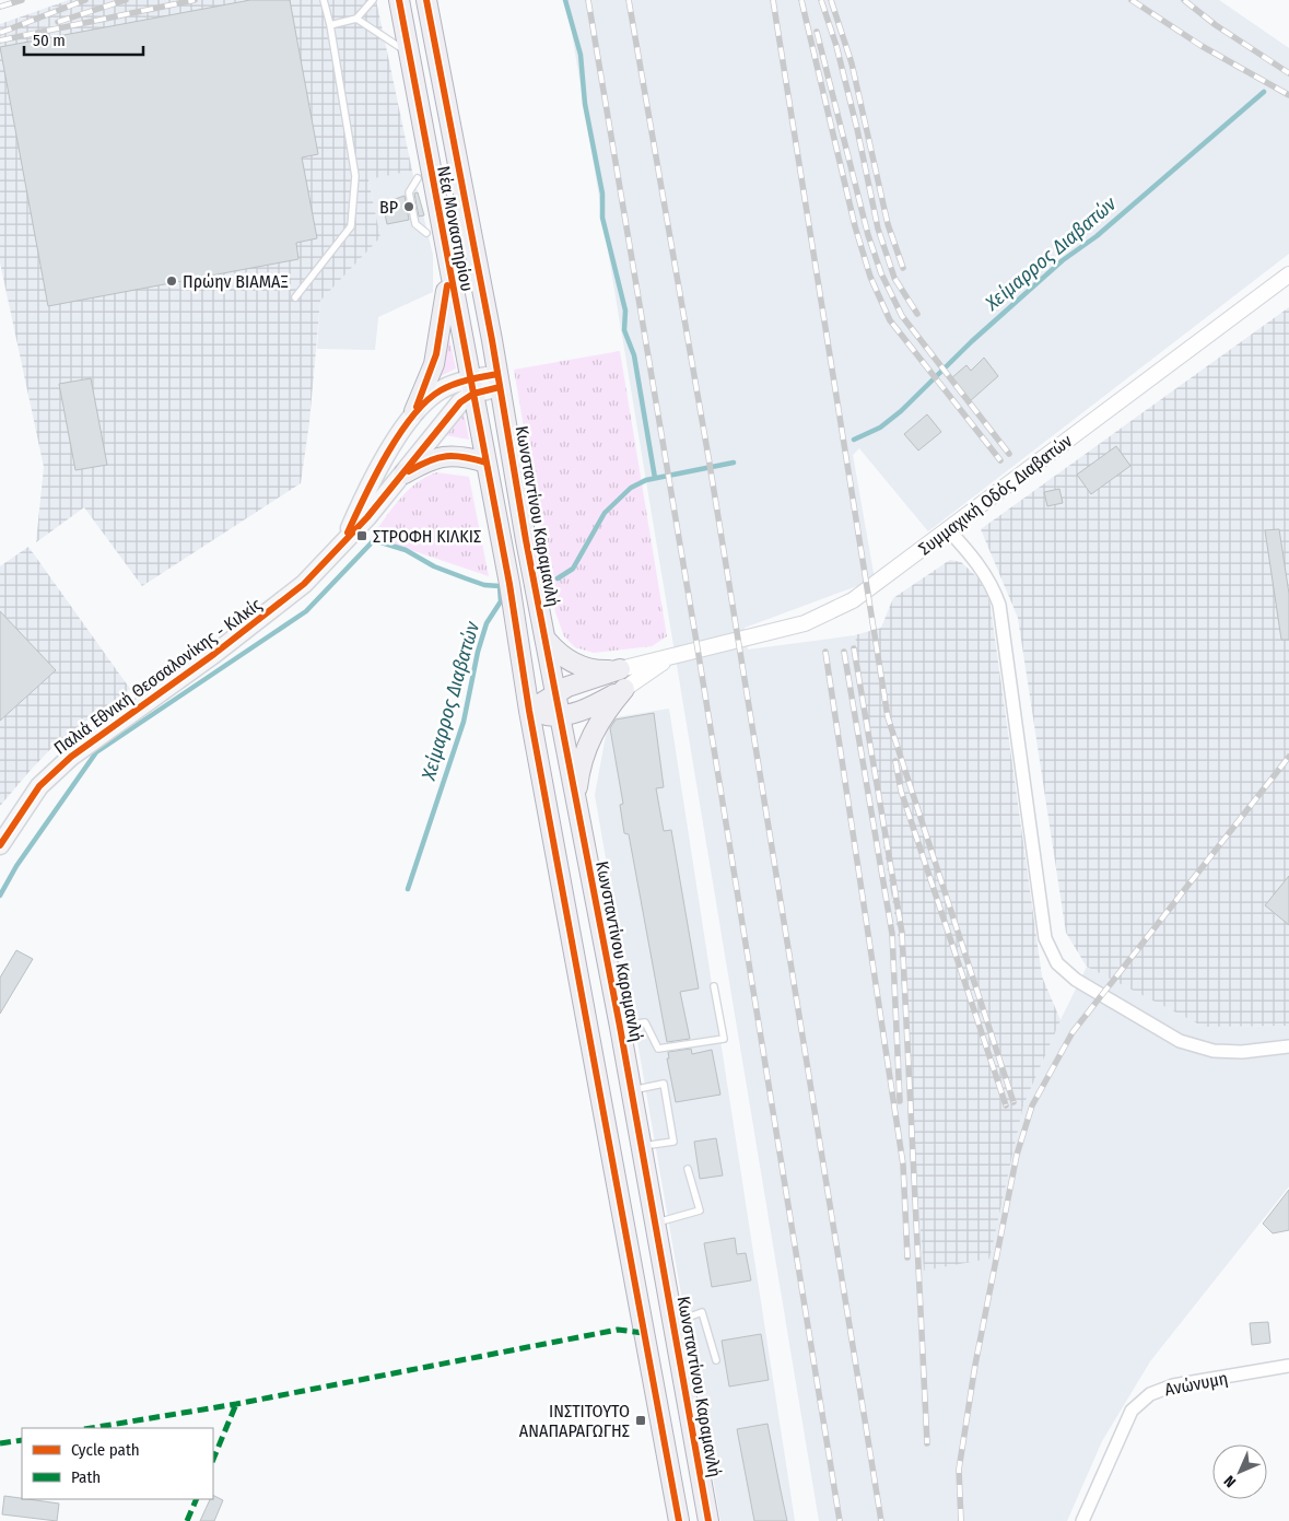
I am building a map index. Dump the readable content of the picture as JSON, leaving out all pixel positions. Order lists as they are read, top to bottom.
{
  "streets": {
    "main road": ["Νέα Μοναστηρίου", "Κωνσταντίνου Καραμανλή", "Παλιά Εθνική Θεσσαλονίκης - Κιλκίς"],
    "street": ["Συμμαχική Οδός Διαβατών", "Ανώνυμη"]
  },
  "crossings": [
    ["Νέα Μοναστηρίου", "Κωνσταντίνου Καραμανλή"],
    ["Νέα Μοναστηρίου", "Παλιά Εθνική Θεσσαλονίκης - Κιλκίς"],
    ["Κωνσταντίνου Καραμανλή", "Παλιά Εθνική Θεσσαλονίκης - Κιλκίς"]
  ],
  "water": ["Χείμαρρος Διαβατών"],
  "places": {
    "other": ["BP", "Πρώην ΒΙΑΜΑΞ"],
    "transit": ["ΣΤΡΟΦΗ ΚΙΛΚΙΣ", "ΙΝΣΤΙΤΟΥΤΟ ΑΝΑΠΑΡΑΓΩΓΗΣ"]
  },
  "legend": ["Cycle path", "Path"],
  "scale_bar": "50 m",
  "north": "bottom left"
}
